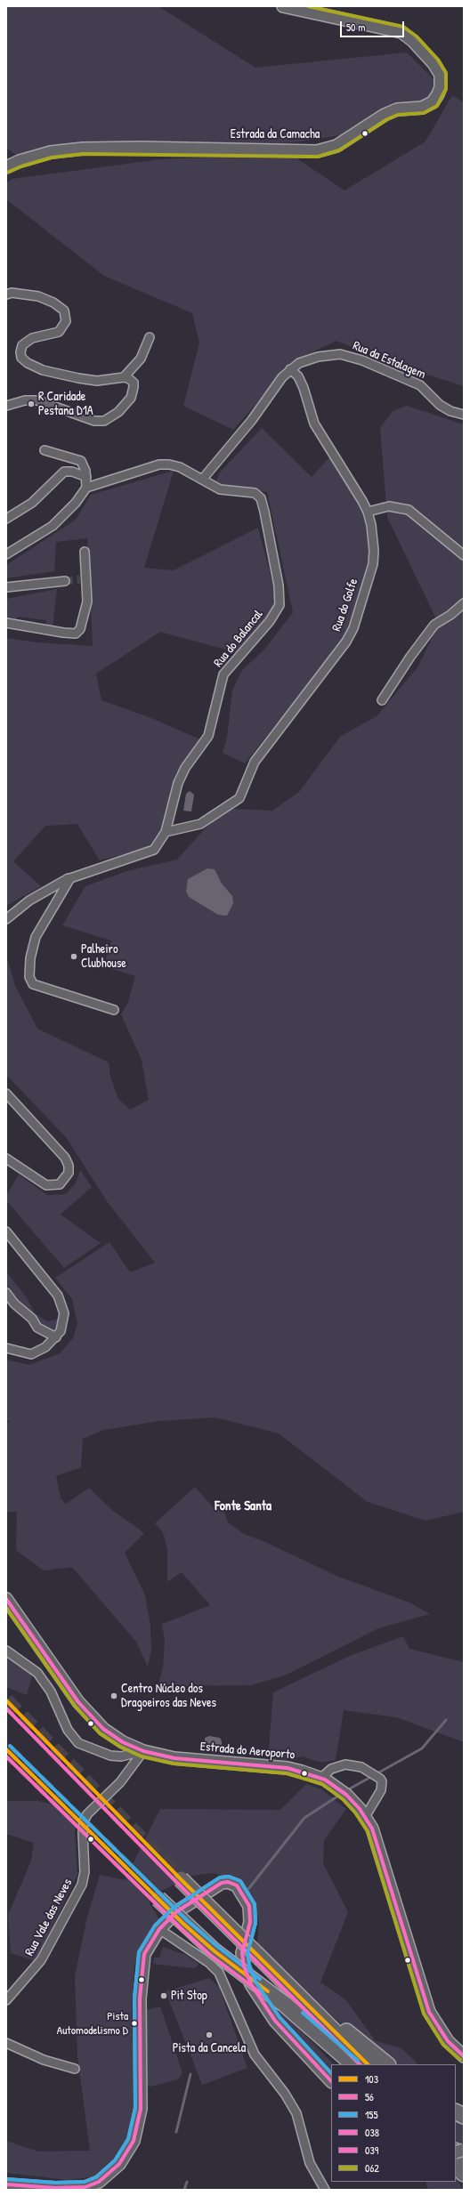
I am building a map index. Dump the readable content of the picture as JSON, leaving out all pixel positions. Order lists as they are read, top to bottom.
{
  "streets": {
    "main road": ["Estrada da Camacha", "Estrada do Aeroporto"],
    "street": [
      "Rua da Estalagem",
      "Rua do Golfe",
      "Rua do Balancal",
      "Rua Vale das Neves"
    ]
  },
  "crossings": [
    ["Rua da Estalagem", "Rua do Golfe"],
    ["Rua da Estalagem", "Rua do Balancal"],
    ["Rua do Golfe", "Rua do Balancal"],
    ["Estrada do Aeroporto", "Rua Vale das Neves"]
  ],
  "districts": ["Fonte Santa"],
  "places": [
    "R Caridade Pestana D1A",
    "Palheiro Clubhouse",
    "Centro Núcleo dos Dragoeiros das Neves",
    "Pit Stop",
    "Pista Automodelismo D",
    "Pista da Cancela"
  ],
  "lines": [
    "transit line 062",
    "transit line 038",
    "transit line 103",
    "transit line 56",
    "transit line 155",
    "transit line 039"
  ],
  "legend": [
    "103",
    "56",
    "155",
    "038",
    "039",
    "062"
  ],
  "scale_bar": "50 m"
}
